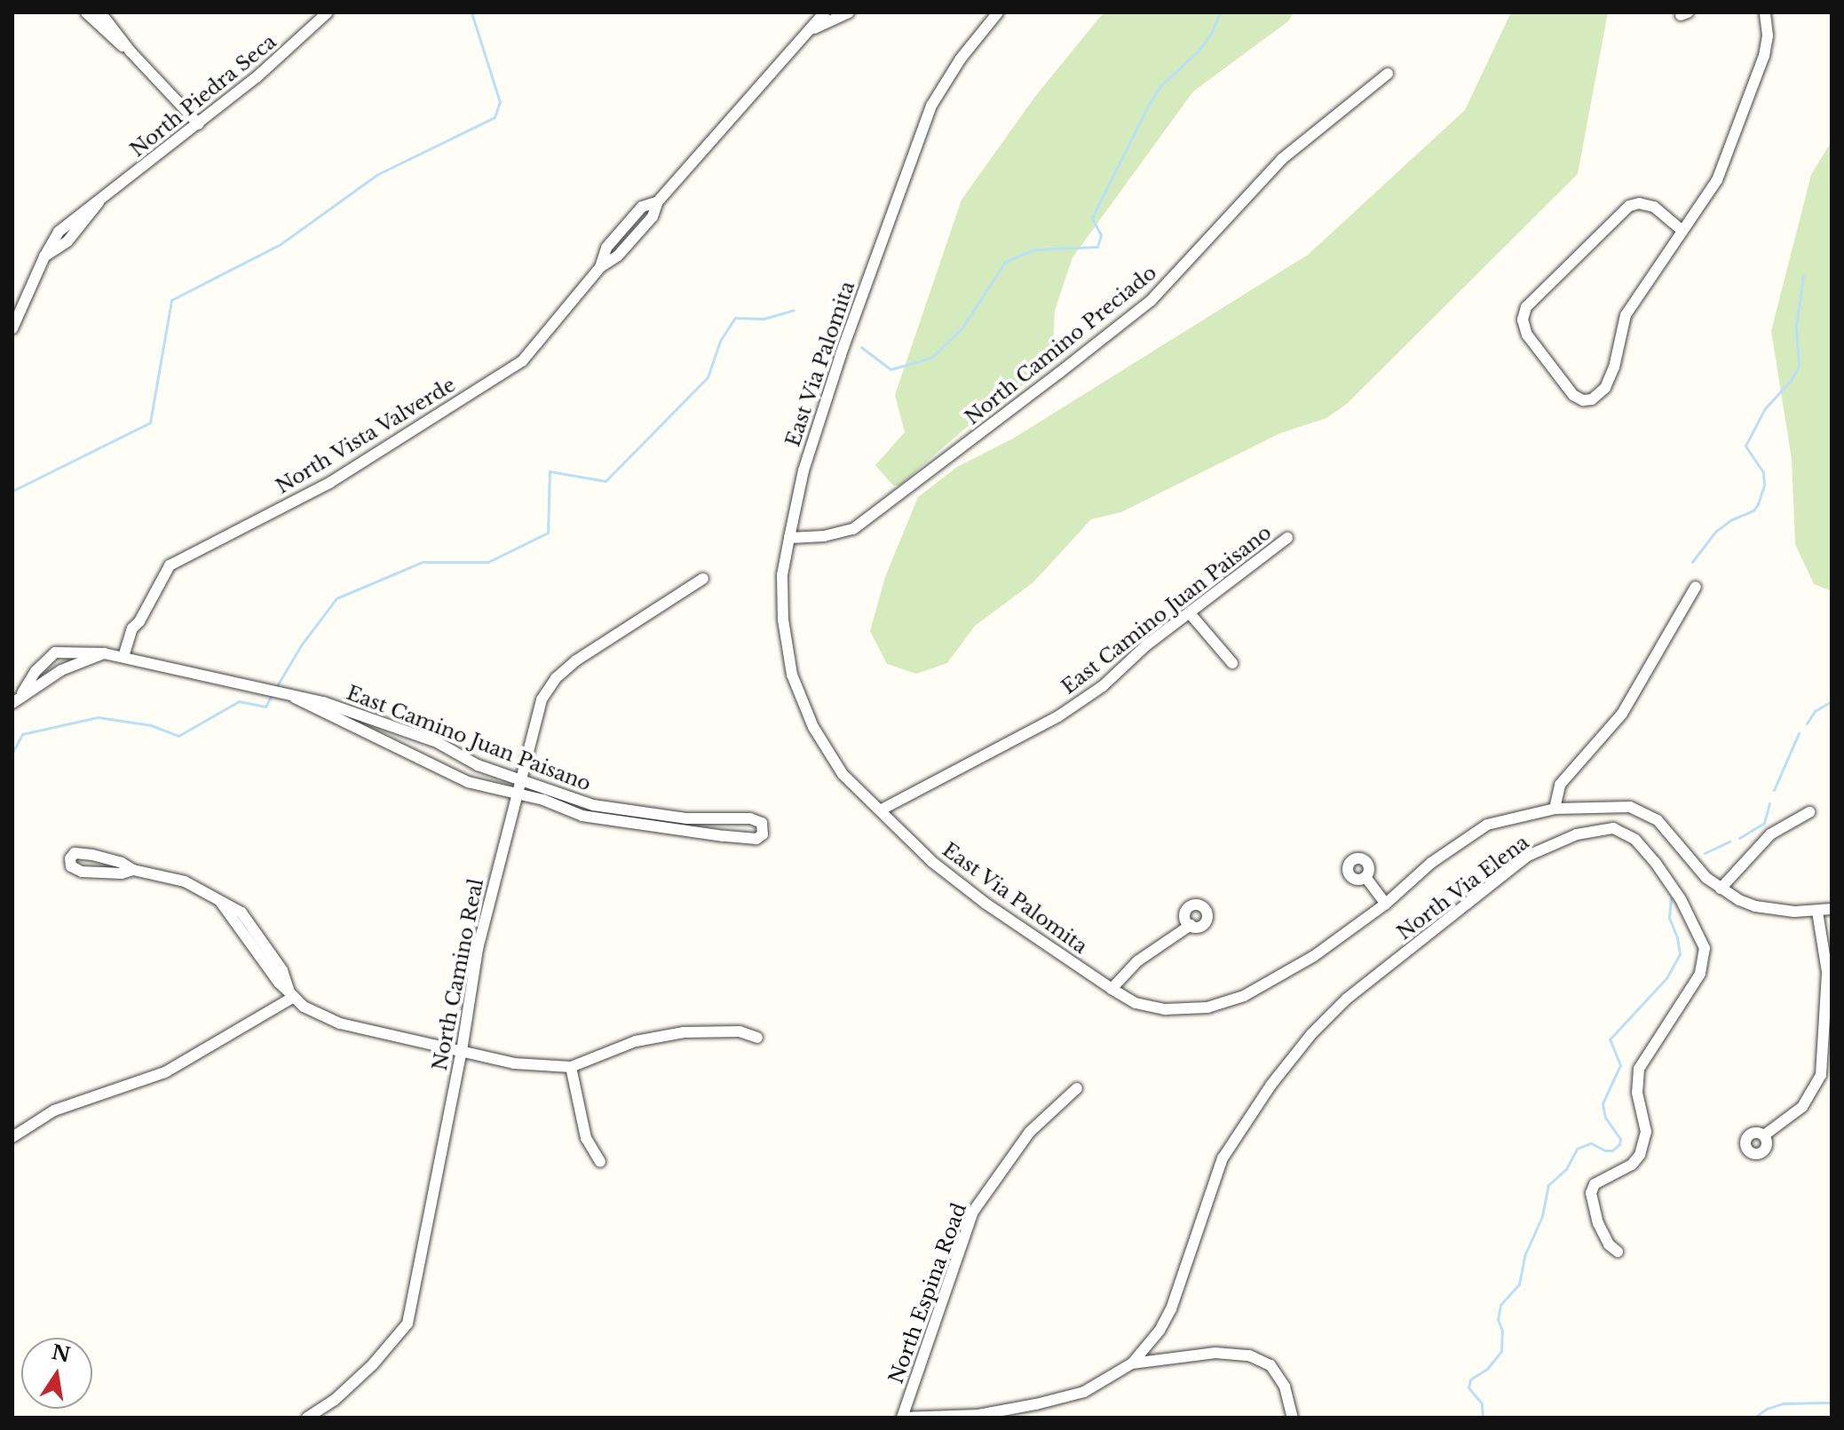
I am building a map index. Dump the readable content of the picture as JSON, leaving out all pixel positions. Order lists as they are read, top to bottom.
{
  "streets": {
    "street": [
      "North Piedra Seca",
      "North Camino Preciado",
      "East Via Palomita",
      "North Vista Valverde",
      "East Camino Juan Paisano",
      "North Via Elena",
      "North Camino Real",
      "North Espina Road"
    ]
  },
  "crossings": [
    ["North Camino Preciado", "East Via Palomita"],
    ["East Via Palomita", "East Camino Juan Paisano"],
    ["North Vista Valverde", "East Camino Juan Paisano"],
    ["East Camino Juan Paisano", "North Camino Real"]
  ],
  "north": "top"
}
